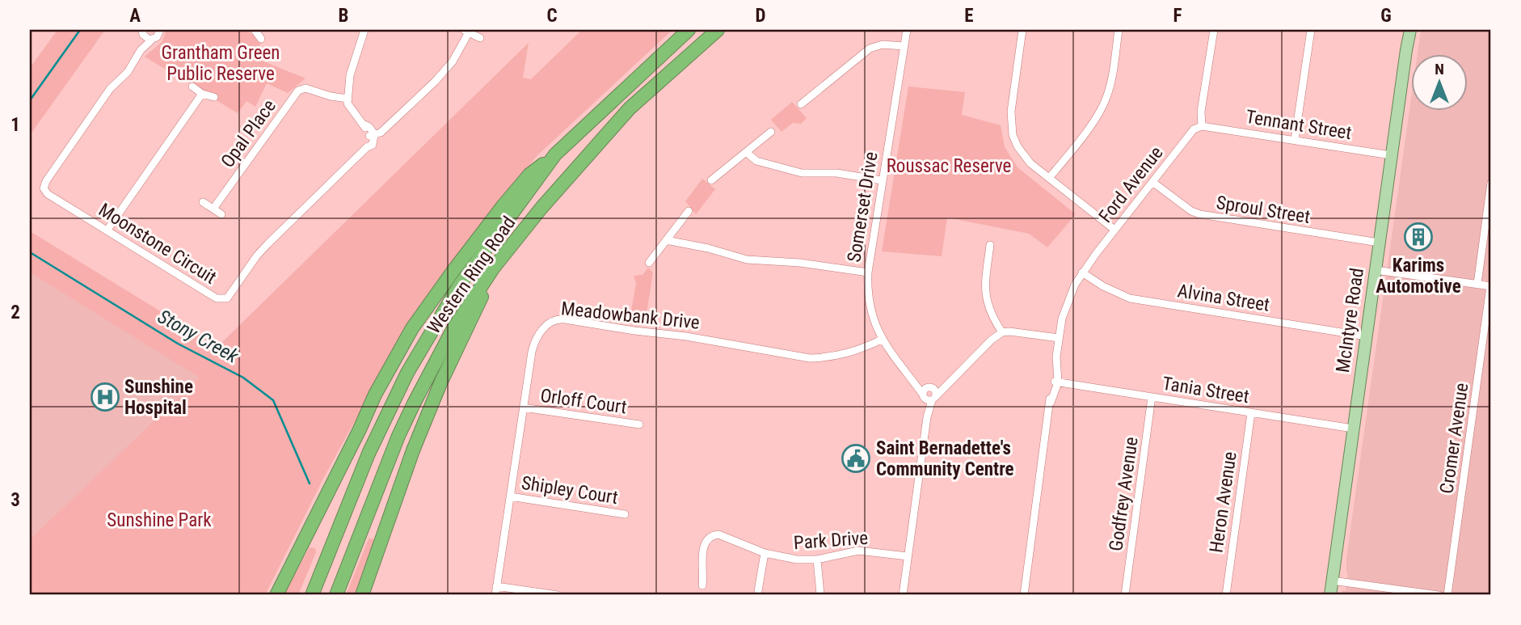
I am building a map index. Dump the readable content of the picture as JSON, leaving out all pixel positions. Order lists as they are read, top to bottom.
{
  "streets": {
    "highway": ["Western Ring Road"],
    "main road": ["McIntyre Road"],
    "street": [
      "Tennant Street",
      "Opal Place",
      "Ford Avenue",
      "Somerset Drive",
      "Sproul Street",
      "Moonstone Circuit",
      "Alvina Street",
      "Meadowbank Drive",
      "Tania Street",
      "Orloff Court",
      "Cromer Avenue",
      "Shipley Court",
      "Godfrey Avenue",
      "Heron Avenue",
      "Park Drive"
    ]
  },
  "crossings": [
    ["Tennant Street", "Ford Avenue"],
    ["Tennant Street", "McIntyre Road"],
    ["Ford Avenue", "Sproul Street"],
    ["Ford Avenue", "Alvina Street"],
    ["Ford Avenue", "Tania Street"],
    ["Somerset Drive", "Meadowbank Drive"],
    ["Sproul Street", "McIntyre Road"],
    ["Alvina Street", "McIntyre Road"],
    ["Meadowbank Drive", "Orloff Court"],
    ["Meadowbank Drive", "Shipley Court"],
    ["McIntyre Road", "Tania Street"],
    ["Tania Street", "Godfrey Avenue"],
    ["Tania Street", "Heron Avenue"]
  ],
  "water": ["Stony Creek"],
  "parks": ["Grantham Green Public Reserve", "Roussac Reserve", "Sunshine Park"],
  "places": {
    "building": ["Karims Automotive"],
    "hospital": ["Sunshine Hospital"],
    "public building": ["Saint Bernadette's Community Centre"]
  },
  "north": "top",
  "grid": {
    "columns": [
      "A",
      "B",
      "C",
      "D",
      "E",
      "F",
      "G"
    ],
    "rows": ["1", "2", "3"]
  }
}
